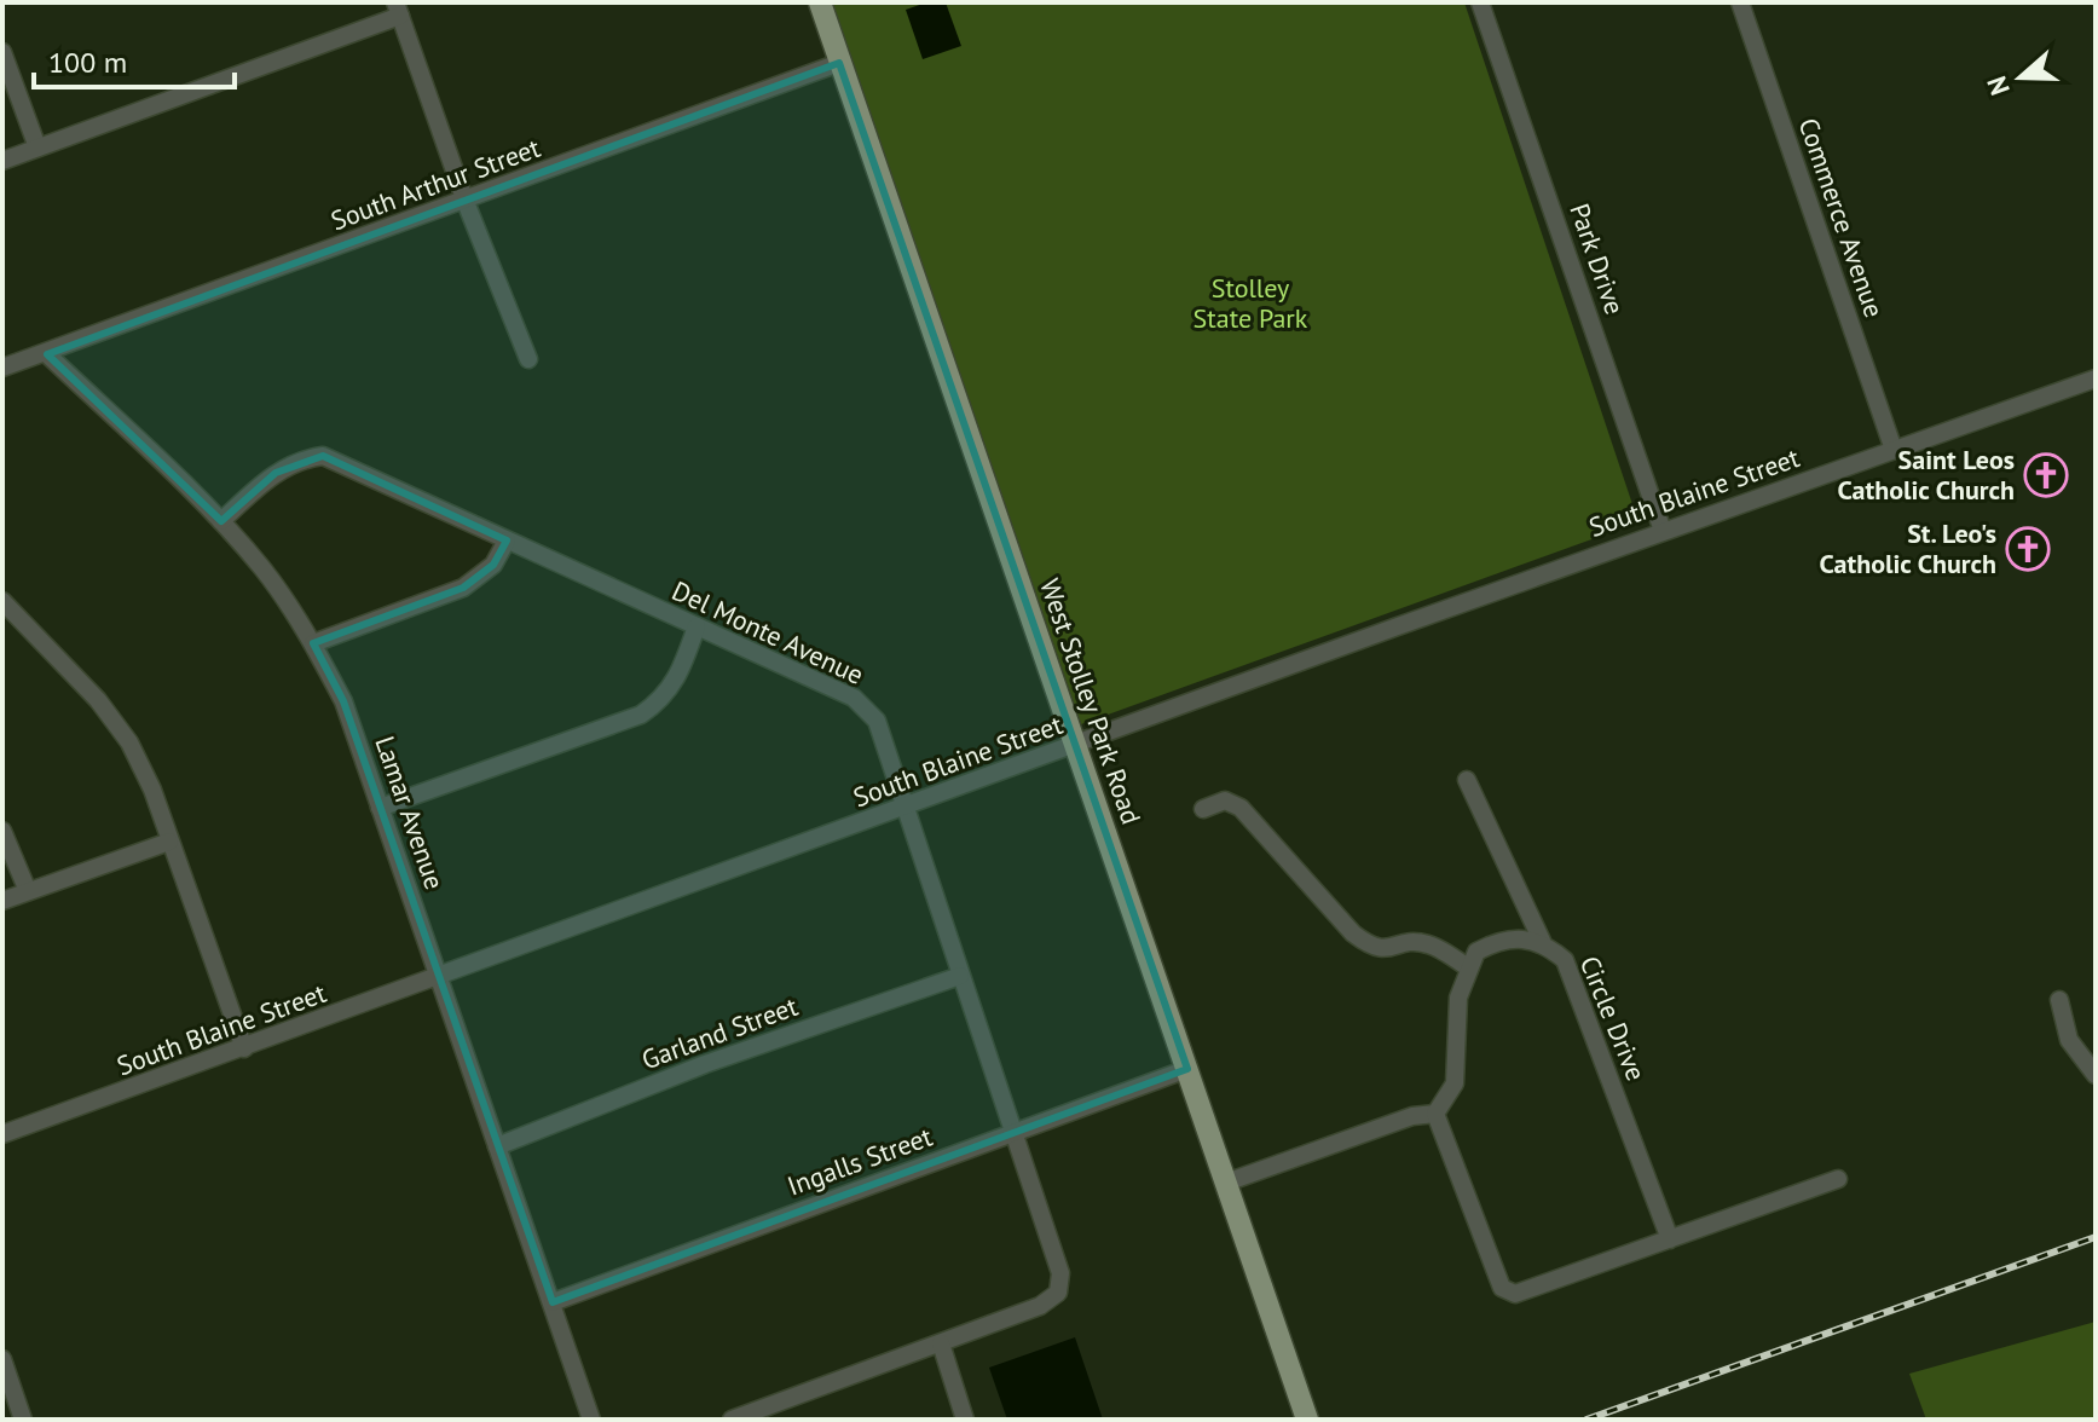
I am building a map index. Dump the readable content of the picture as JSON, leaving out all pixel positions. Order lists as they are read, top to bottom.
{
  "streets": {
    "main road": ["West Stolley Park Road"],
    "street": [
      "South Arthur Street",
      "Commerce Avenue",
      "Park Drive",
      "South Blaine Street",
      "Del Monte Avenue",
      "Lamar Avenue",
      "Circle Drive",
      "Garland Street",
      "Ingalls Street"
    ]
  },
  "crossings": [
    ["South Arthur Street", "West Stolley Park Road"],
    ["South Arthur Street", "Lamar Avenue"],
    ["Commerce Avenue", "South Blaine Street"],
    ["Park Drive", "South Blaine Street"],
    ["South Blaine Street", "Del Monte Avenue"],
    ["South Blaine Street", "West Stolley Park Road"],
    ["South Blaine Street", "Lamar Avenue"],
    ["Del Monte Avenue", "Lamar Avenue"],
    ["Del Monte Avenue", "Garland Street"],
    ["Del Monte Avenue", "Ingalls Street"],
    ["West Stolley Park Road", "Ingalls Street"],
    ["Lamar Avenue", "Garland Street"],
    ["Lamar Avenue", "Ingalls Street"]
  ],
  "parks": ["Stolley State Park"],
  "places": {
    "church": ["Saint Leos Catholic Church", "St. Leo's Catholic Church"]
  },
  "scale_bar": "100 m",
  "north": "left"
}
